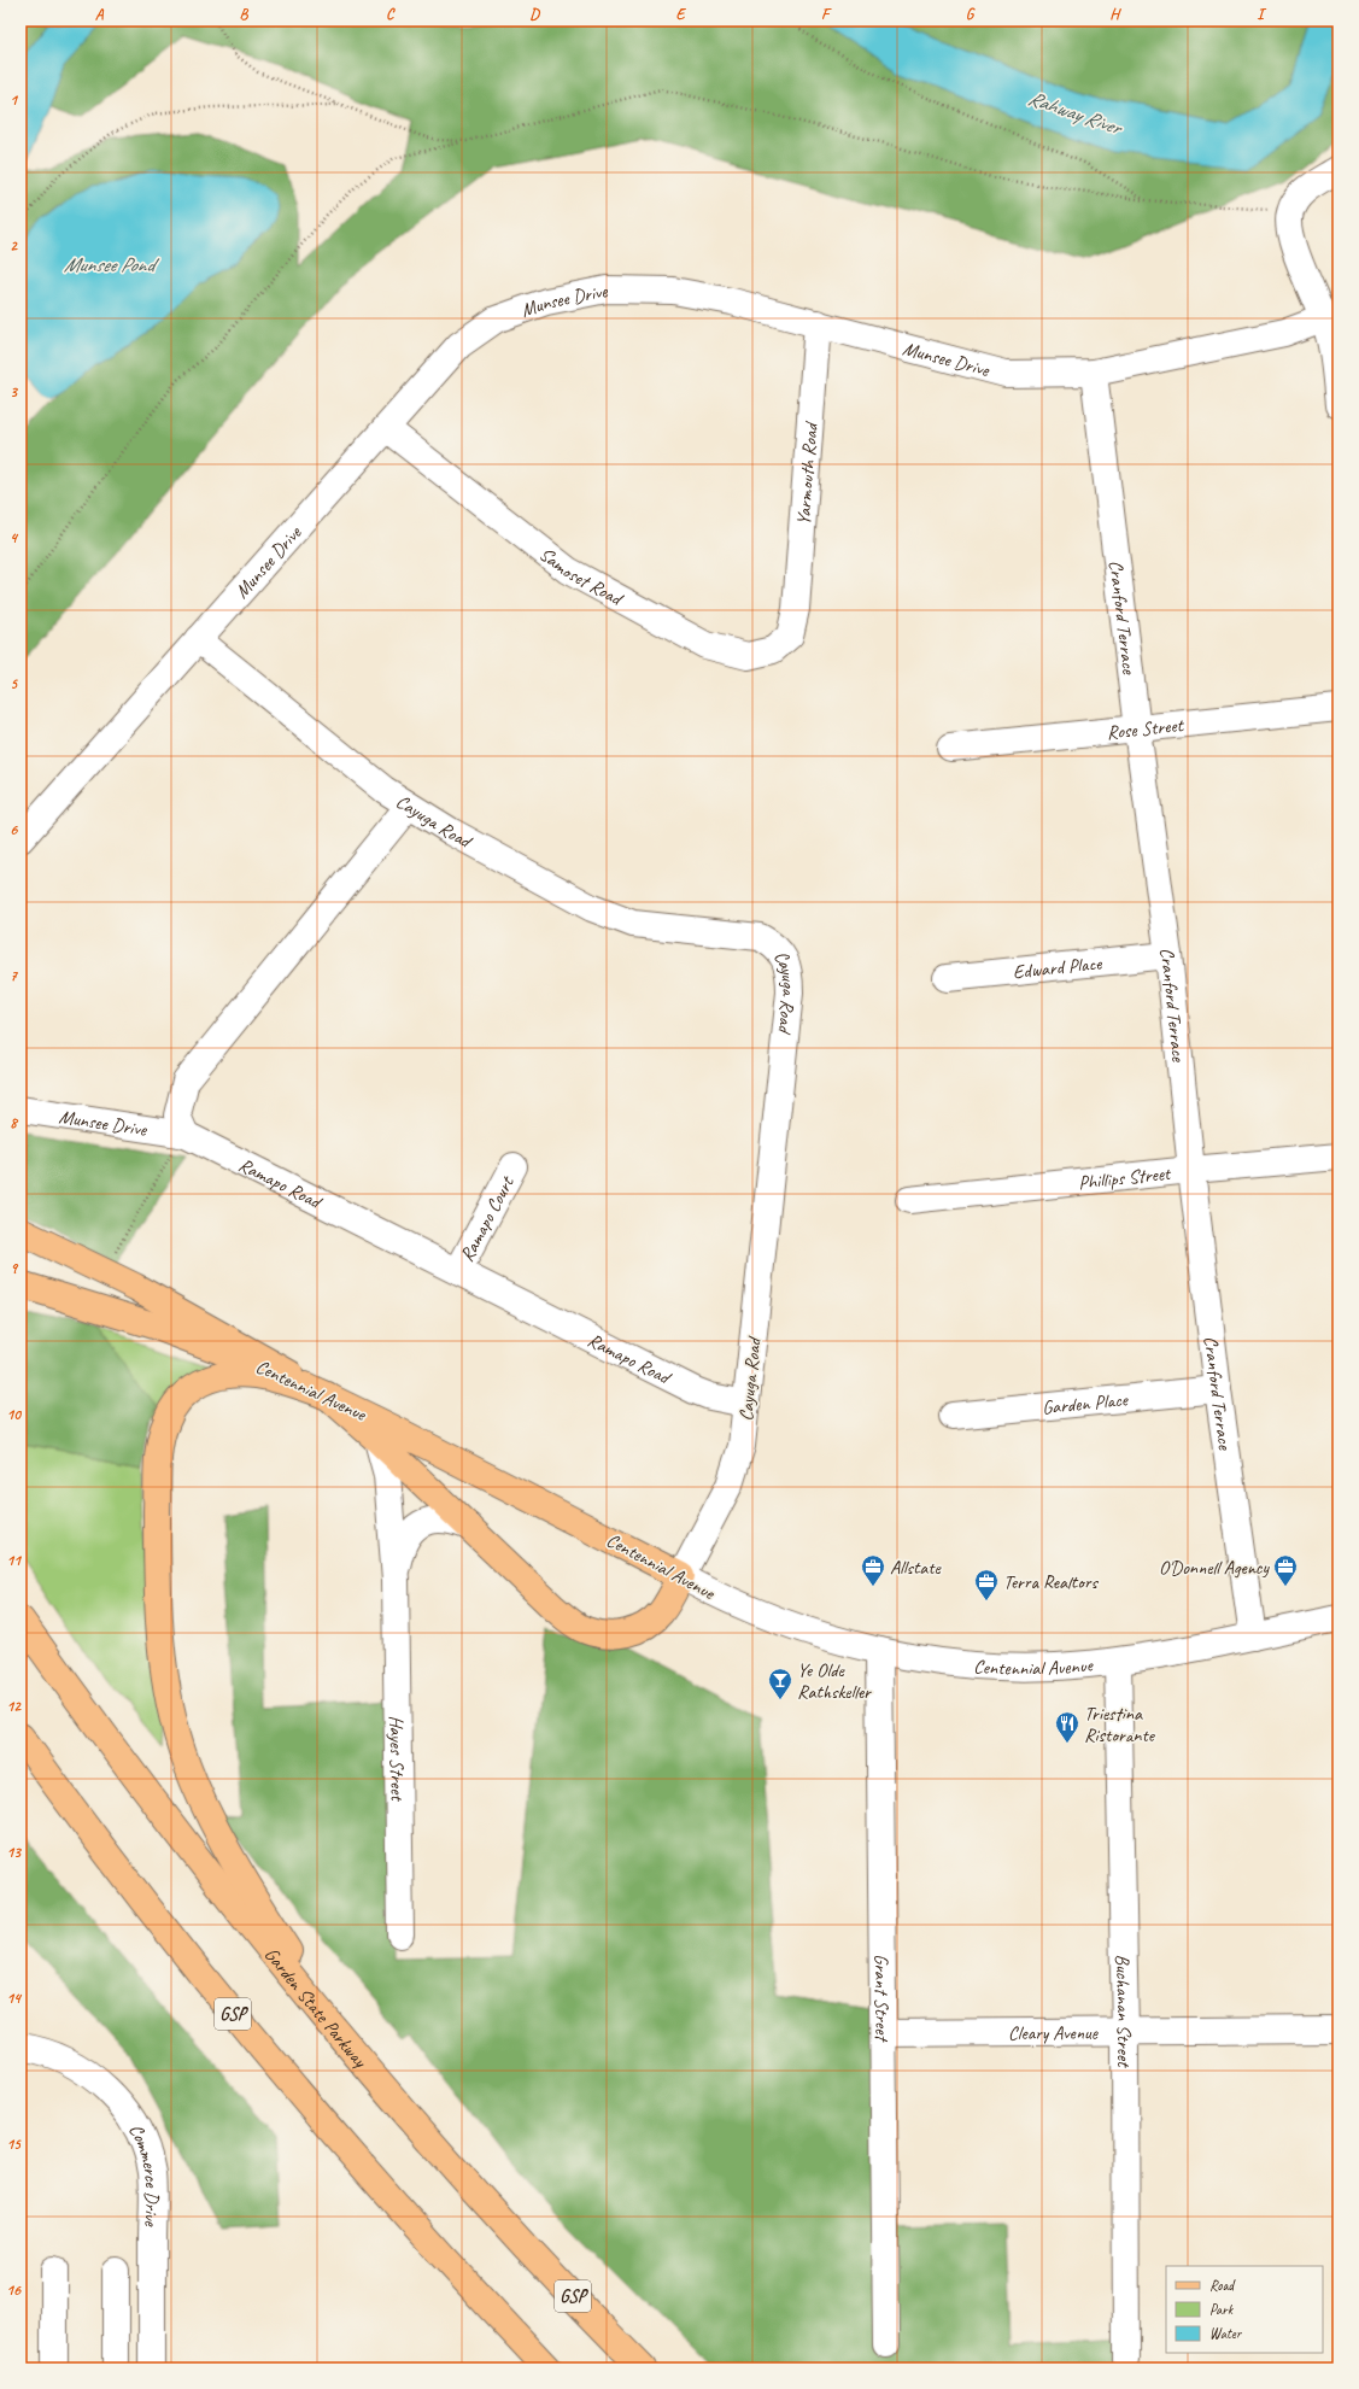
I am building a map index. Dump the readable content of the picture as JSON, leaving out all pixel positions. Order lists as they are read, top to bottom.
{
  "streets": {
    "main road": ["Centennial Avenue", "Garden State Parkway", "GSP"],
    "street": [
      "Munsee Drive",
      "Yarmouth Road",
      "Samoset Road",
      "Cranford Terrace",
      "Rose Street",
      "Cayuga Road",
      "Edward Place",
      "Phillips Street",
      "Ramapo Road",
      "Ramapo Court",
      "Garden Place",
      "Hayes Street",
      "Grant Street",
      "Buchanan Street",
      "Cleary Avenue",
      "Commerce Drive"
    ]
  },
  "crossings": [
    ["Munsee Drive", "Yarmouth Road"],
    ["Munsee Drive", "Samoset Road"],
    ["Munsee Drive", "Cranford Terrace"],
    ["Munsee Drive", "Cayuga Road"],
    ["Munsee Drive", "Ramapo Road"],
    ["Yarmouth Road", "Samoset Road"],
    ["Cranford Terrace", "Rose Street"],
    ["Cranford Terrace", "Edward Place"],
    ["Cranford Terrace", "Phillips Street"],
    ["Cranford Terrace", "Centennial Avenue"],
    ["Cranford Terrace", "Garden Place"],
    ["Cayuga Road", "Ramapo Road"],
    ["Cayuga Road", "Centennial Avenue"],
    ["Ramapo Road", "Ramapo Court"],
    ["Centennial Avenue", "Grant Street"],
    ["Centennial Avenue", "Buchanan Street"],
    ["Grant Street", "Cleary Avenue"],
    ["Buchanan Street", "Cleary Avenue"]
  ],
  "water": ["Rahway River", "Munsee Pond"],
  "places": {
    "office": ["Allstate", "O'Donnell Agency", "Terra Realtors"],
    "bar": ["Ye Olde Rathskeller"],
    "restaurant": ["Triestina Ristorante"]
  },
  "legend": ["Road", "Park", "Water"],
  "grid": {
    "columns": [
      "A",
      "B",
      "C",
      "D",
      "E",
      "F",
      "G",
      "H",
      "I"
    ],
    "rows": [
      "1",
      "2",
      "3",
      "4",
      "5",
      "6",
      "7",
      "8",
      "9",
      "10",
      "11",
      "12",
      "13",
      "14",
      "15",
      "16"
    ]
  }
}
